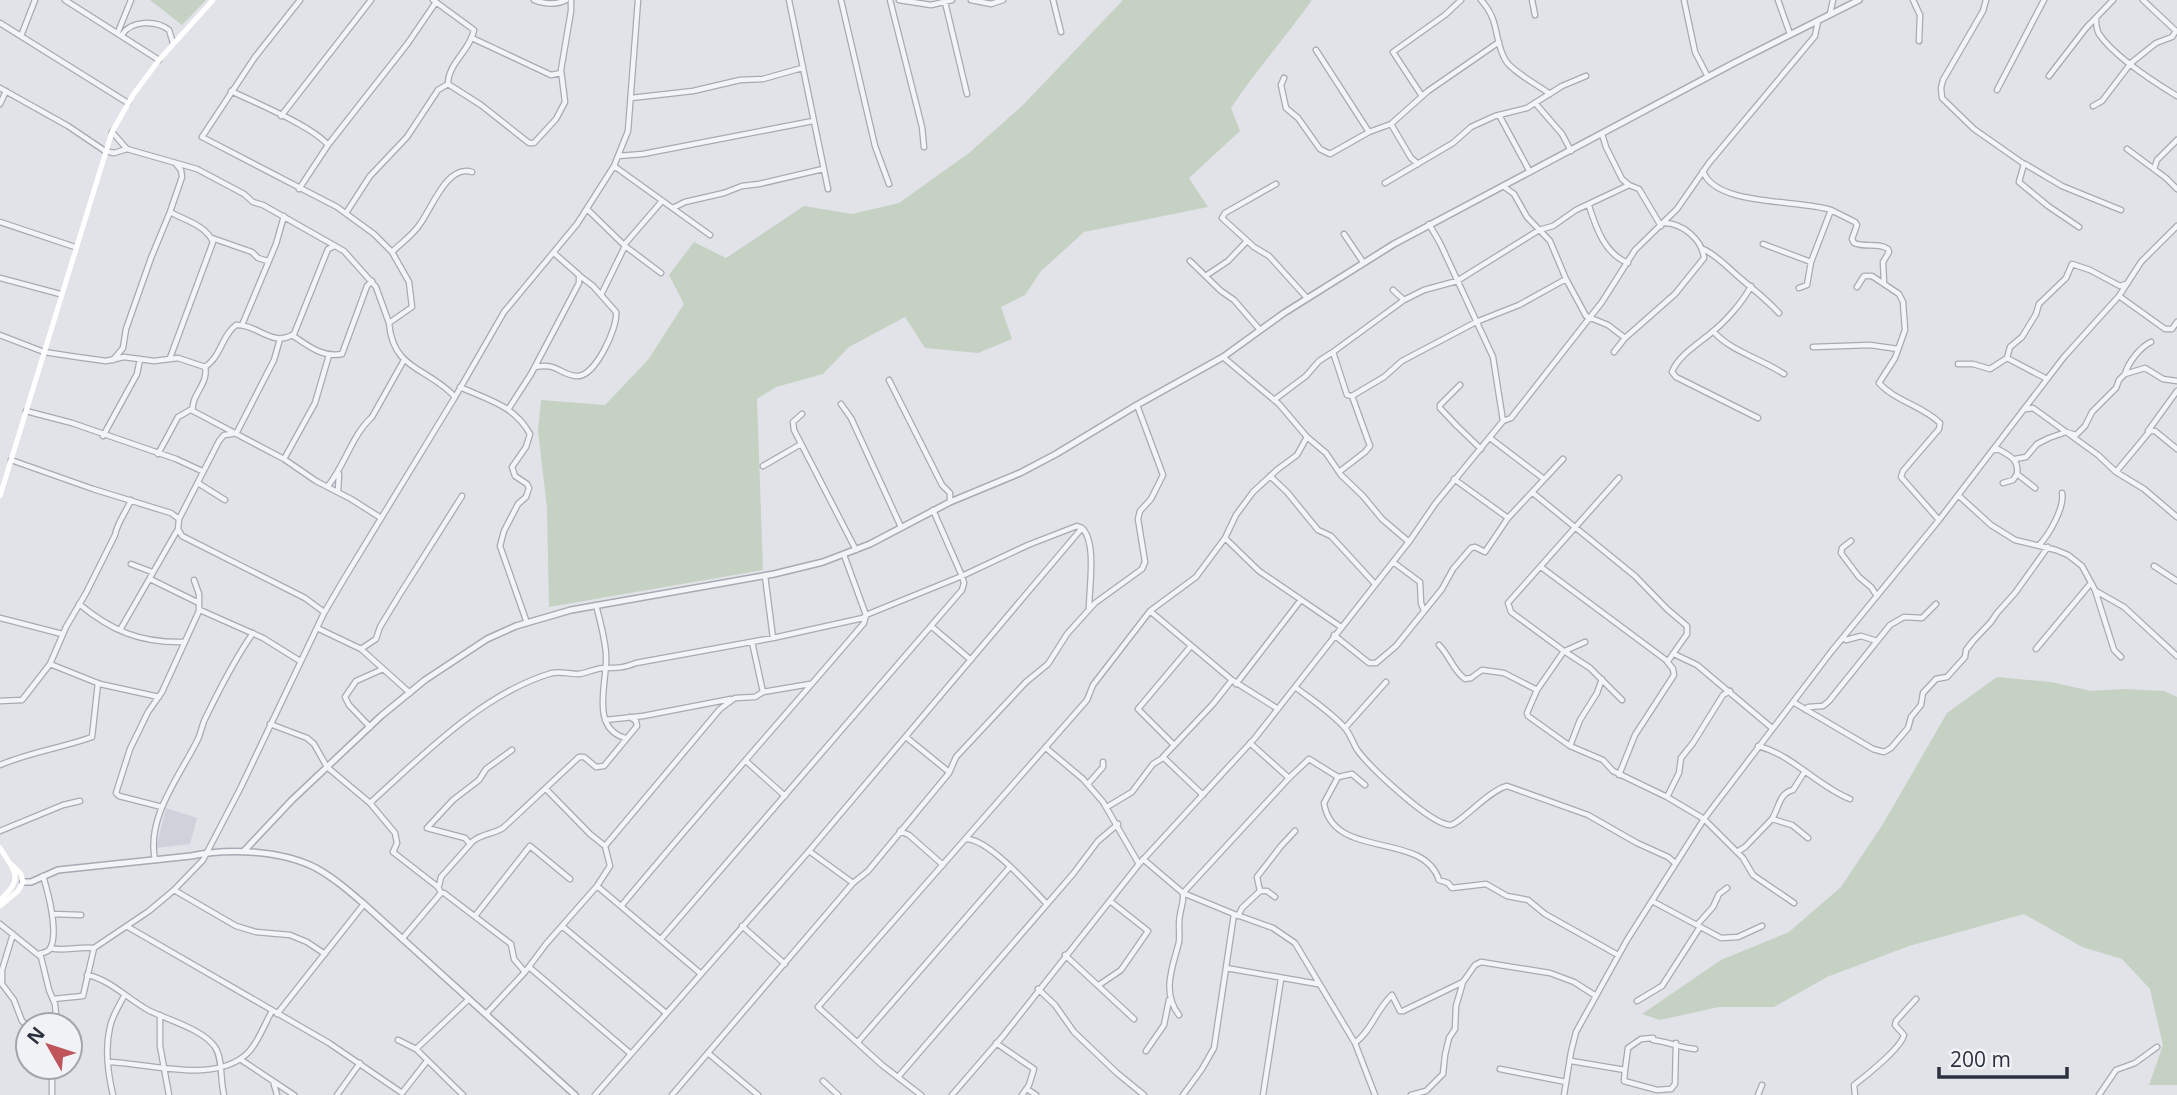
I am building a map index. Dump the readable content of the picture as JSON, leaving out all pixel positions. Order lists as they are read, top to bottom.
{
  "scale_bar": "200 m",
  "north": "top left"
}
